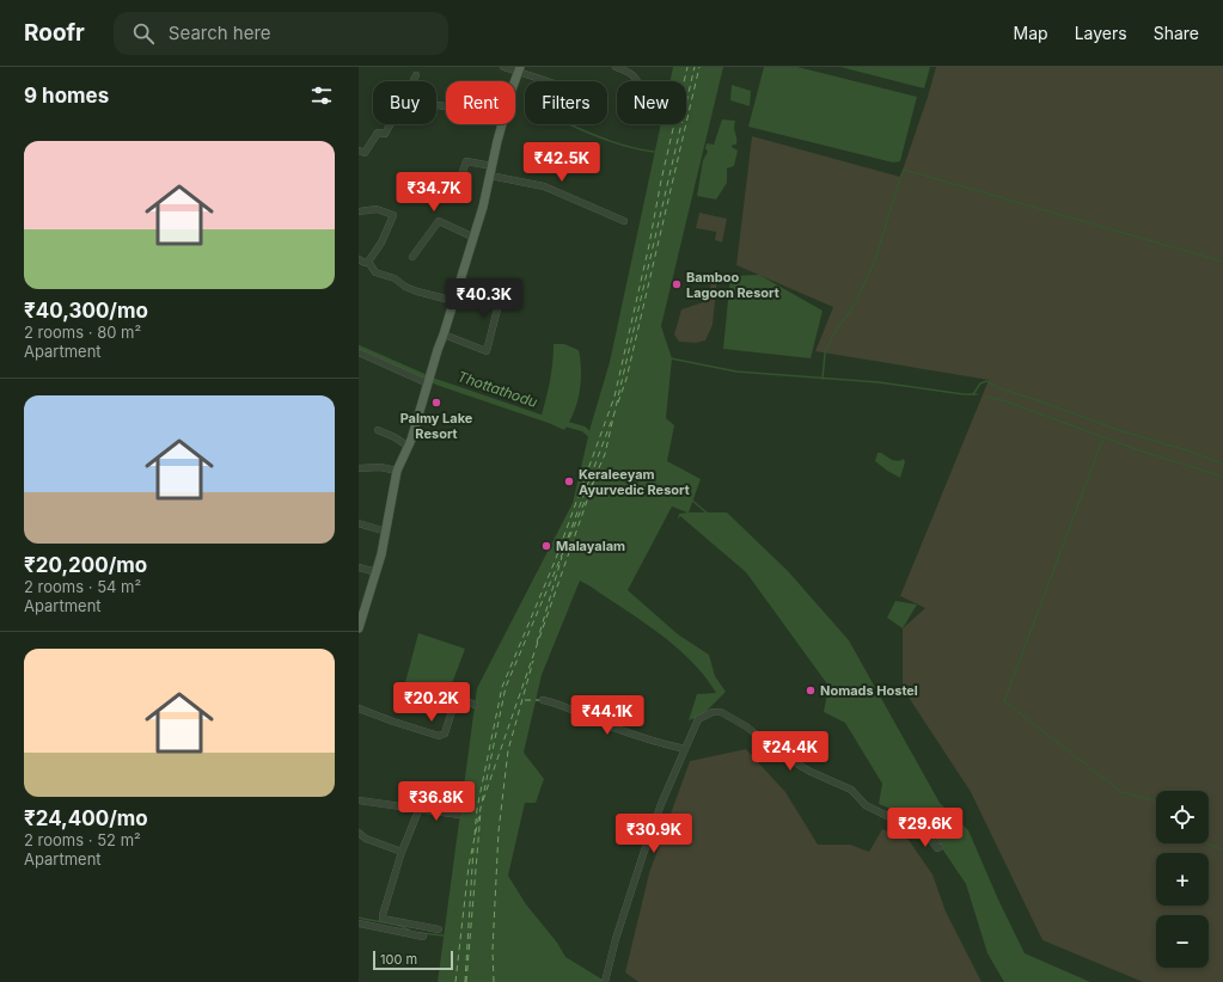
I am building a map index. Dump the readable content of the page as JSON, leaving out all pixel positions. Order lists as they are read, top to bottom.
{
  "water": ["Thottathodu"],
  "places": [
    "Bamboo Lagoon Resort",
    "Palmy Lake Resort",
    "Keraleeyam Ayurvedic Resort",
    "Malayalam",
    "Nomads Hostel"
  ],
  "scale_bar": "100 m",
  "page": {
    "header": "Roofr",
    "search": "Search here",
    "nav": ["Map", "Layers", "Share"],
    "heading": "9 homes",
    "chip": [
      "Buy",
      "Rent",
      "Filters",
      "New"
    ],
    "list": [
      {
        "name": "₹40,300/mo",
        "note": "2 rooms · 80 m² · Apartment"
      },
      {
        "name": "₹20,200/mo",
        "note": "2 rooms · 54 m² · Apartment"
      },
      {
        "name": "₹24,400/mo",
        "note": "2 rooms · 52 m² · Apartment"
      }
    ],
    "price": [
      "₹42.5K",
      "₹34.7K",
      "₹40.3K",
      "₹20.2K",
      "₹44.1K",
      "₹24.4K",
      "₹36.8K",
      "₹29.6K",
      "₹30.9K"
    ],
    "map_buttons": ["+", "−"],
    "scale": "100 m"
  }
}
